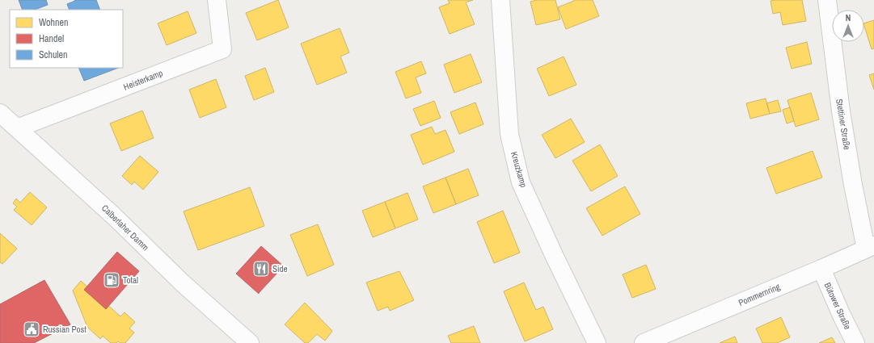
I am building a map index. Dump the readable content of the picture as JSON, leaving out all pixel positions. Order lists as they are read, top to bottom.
{
  "streets": {
    "street": [
      "Heisterkamp",
      "Stettiner Straße",
      "Kreuzkamp",
      "Calberlaher Damm",
      "Pommernring",
      "Bütower Straße"
    ]
  },
  "crossings": [
    ["Heisterkamp", "Calberlaher Damm"],
    ["Stettiner Straße", "Pommernring"],
    ["Pommernring", "Bütower Straße"]
  ],
  "places": {
    "restaurant": ["Side"],
    "fuel station": ["Total"],
    "public building": ["Russian Post"]
  },
  "legend": ["Wohnen", "Handel", "Schulen"],
  "north": "top"
}
